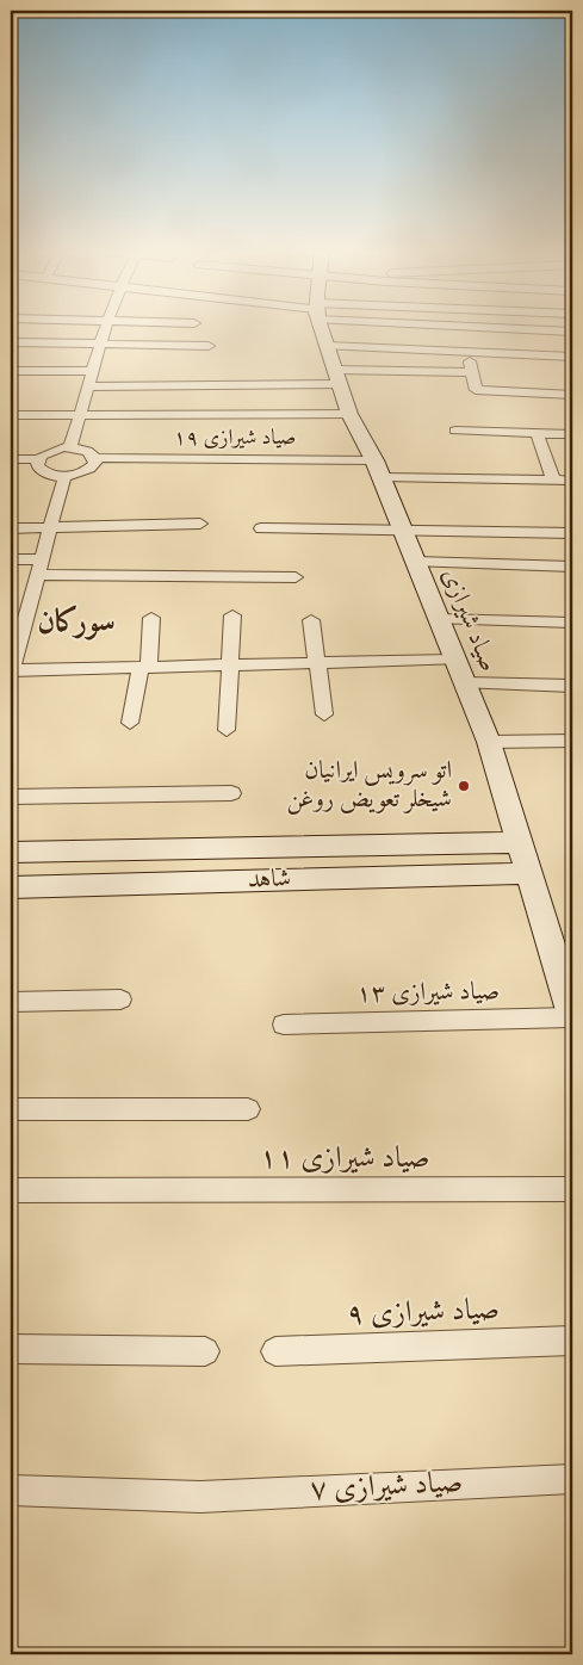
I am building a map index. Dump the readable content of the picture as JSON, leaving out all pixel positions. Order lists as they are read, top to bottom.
{
  "streets": {
    "street": [
      "صیاد شیرازی ۱۹",
      "صیاد شیرازی",
      "شاهد",
      "صیاد شیرازی ۱۳",
      "صیاد شیرازی ۱۱",
      "صیاد شیرازی ۹",
      "صیاد شیرازی ۷"
    ]
  },
  "crossings": [
    ["صیاد شیرازی ۱۹", "صیاد شیرازی"],
    ["صیاد شیرازی", "شاهد"],
    ["صیاد شیرازی", "صیاد شیرازی ۱۳"]
  ],
  "districts": ["سورکان"],
  "places": ["اتو سرویس ایرانیان شیخلر تعویض روغن"]
}
